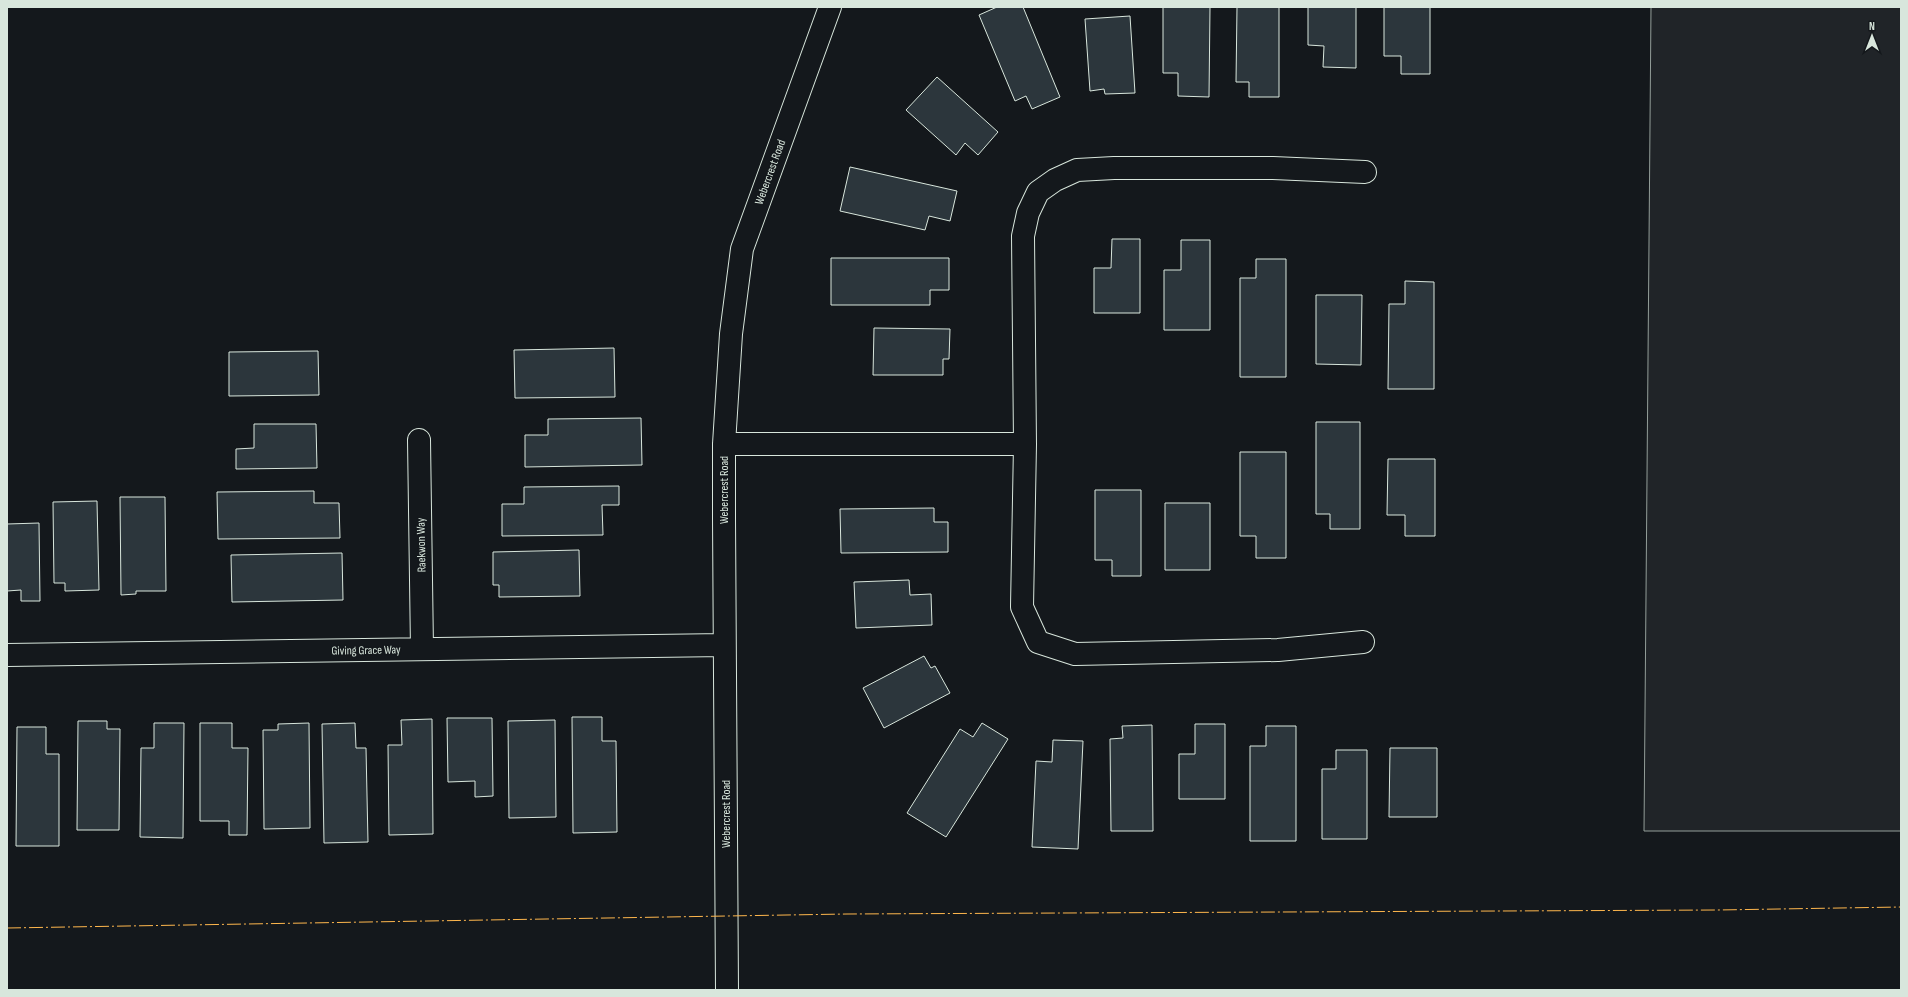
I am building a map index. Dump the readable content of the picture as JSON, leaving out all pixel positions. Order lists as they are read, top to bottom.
{
  "streets": {
    "street": ["Webercrest Road", "Raekwon Way", "Giving Grace Way"]
  },
  "crossings": [
    ["Webercrest Road", "Giving Grace Way"],
    ["Raekwon Way", "Giving Grace Way"]
  ],
  "north": "top"
}
